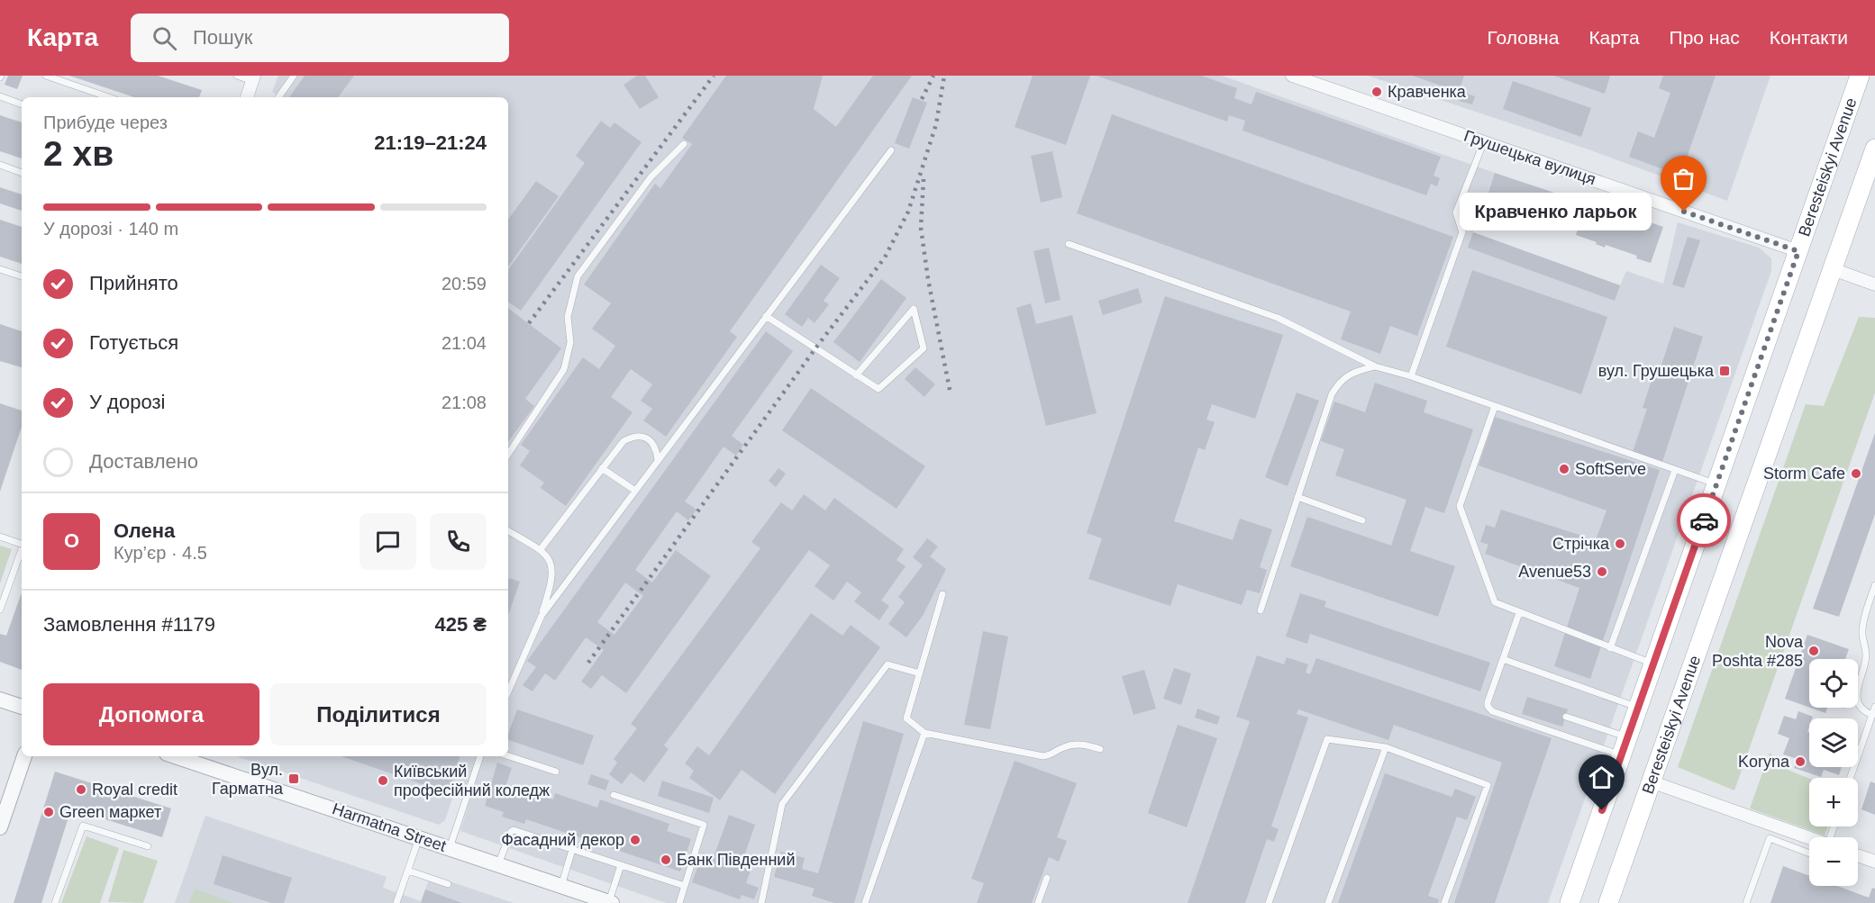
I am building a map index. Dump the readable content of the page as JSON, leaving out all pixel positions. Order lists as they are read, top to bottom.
{
  "streets": {
    "main road": ["Beresteiskyi Avenue"],
    "street": ["Грушецька вулиця", "Harmatna Street"]
  },
  "crossings": [
    ["Грушецька вулиця", "Beresteiskyi Avenue"]
  ],
  "places": {
    "other": [
      "Кравченка",
      "Кравченко ларьок",
      "SoftServe",
      "Storm Cafe",
      "Стрічка",
      "Avenue53",
      "Nova Poshta #285",
      "Koryna",
      "Київський професійний коледж",
      "Royal credit",
      "Green маркет",
      "Фасадний декор",
      "Банк Південний"
    ],
    "transit": ["вул. Грушецька", "Вул. Гарматна"]
  },
  "page": {
    "header": "Карта",
    "search": "Пошук",
    "nav": [
      "Головна",
      "Карта",
      "Про нас",
      "Контакти"
    ],
    "heading": ["2 хв", "Прибуде через", "21:19–21:24"],
    "panel": [
      "Олена",
      "Кур’єр · 4.5",
      "Замовлення #1179",
      "425 ₴"
    ],
    "bar": "У дорозі · 140 m",
    "bubble": "Кравченко ларьок",
    "list": [
      ["Прийнято", "20:59"],
      ["Готується", "21:04"],
      ["У дорозі", "21:08"],
      "Доставлено"
    ],
    "round": "О",
    "map_buttons": ["+", "−"],
    "buttons": ["Допомога", "Поділитися"]
  }
}
